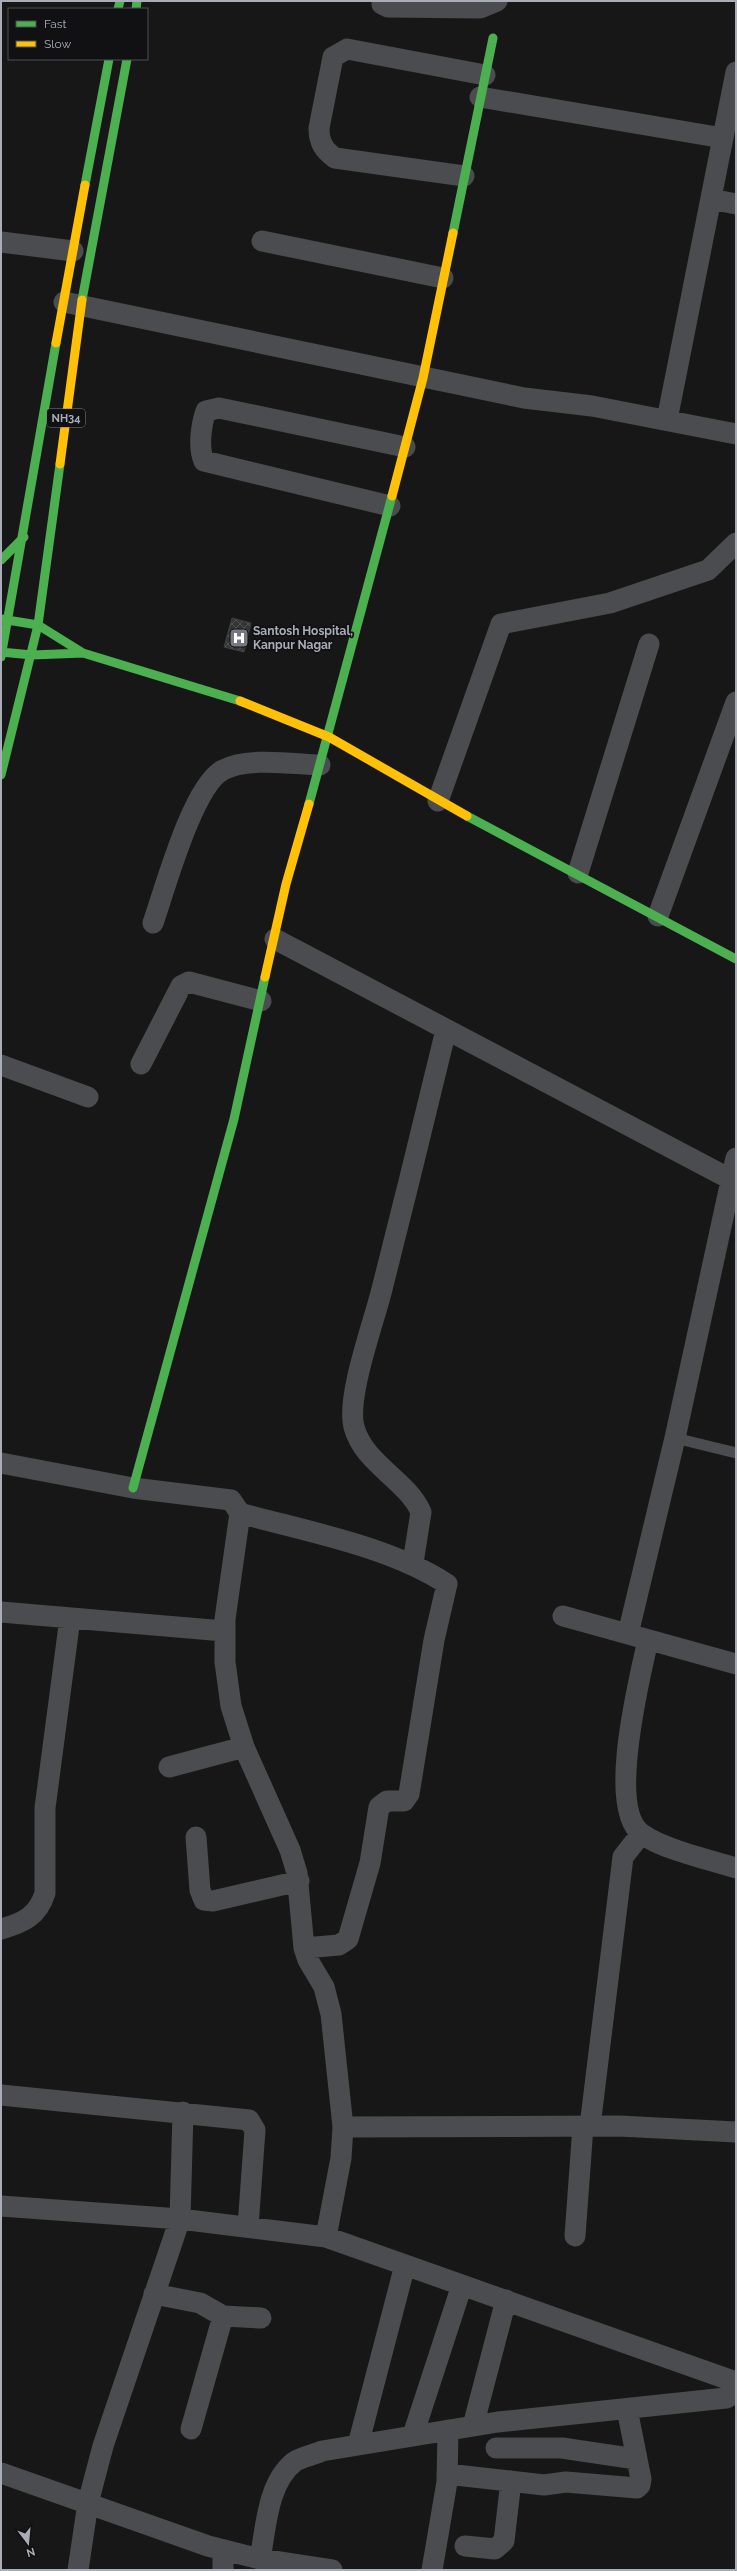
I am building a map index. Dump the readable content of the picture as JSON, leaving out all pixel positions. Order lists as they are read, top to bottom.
{
  "streets": {
    "main road": ["NH34"]
  },
  "places": {
    "hospital": ["Santosh Hospital, Kanpur Nagar"]
  },
  "legend": ["Fast", "Slow"],
  "north": "bottom"
}
